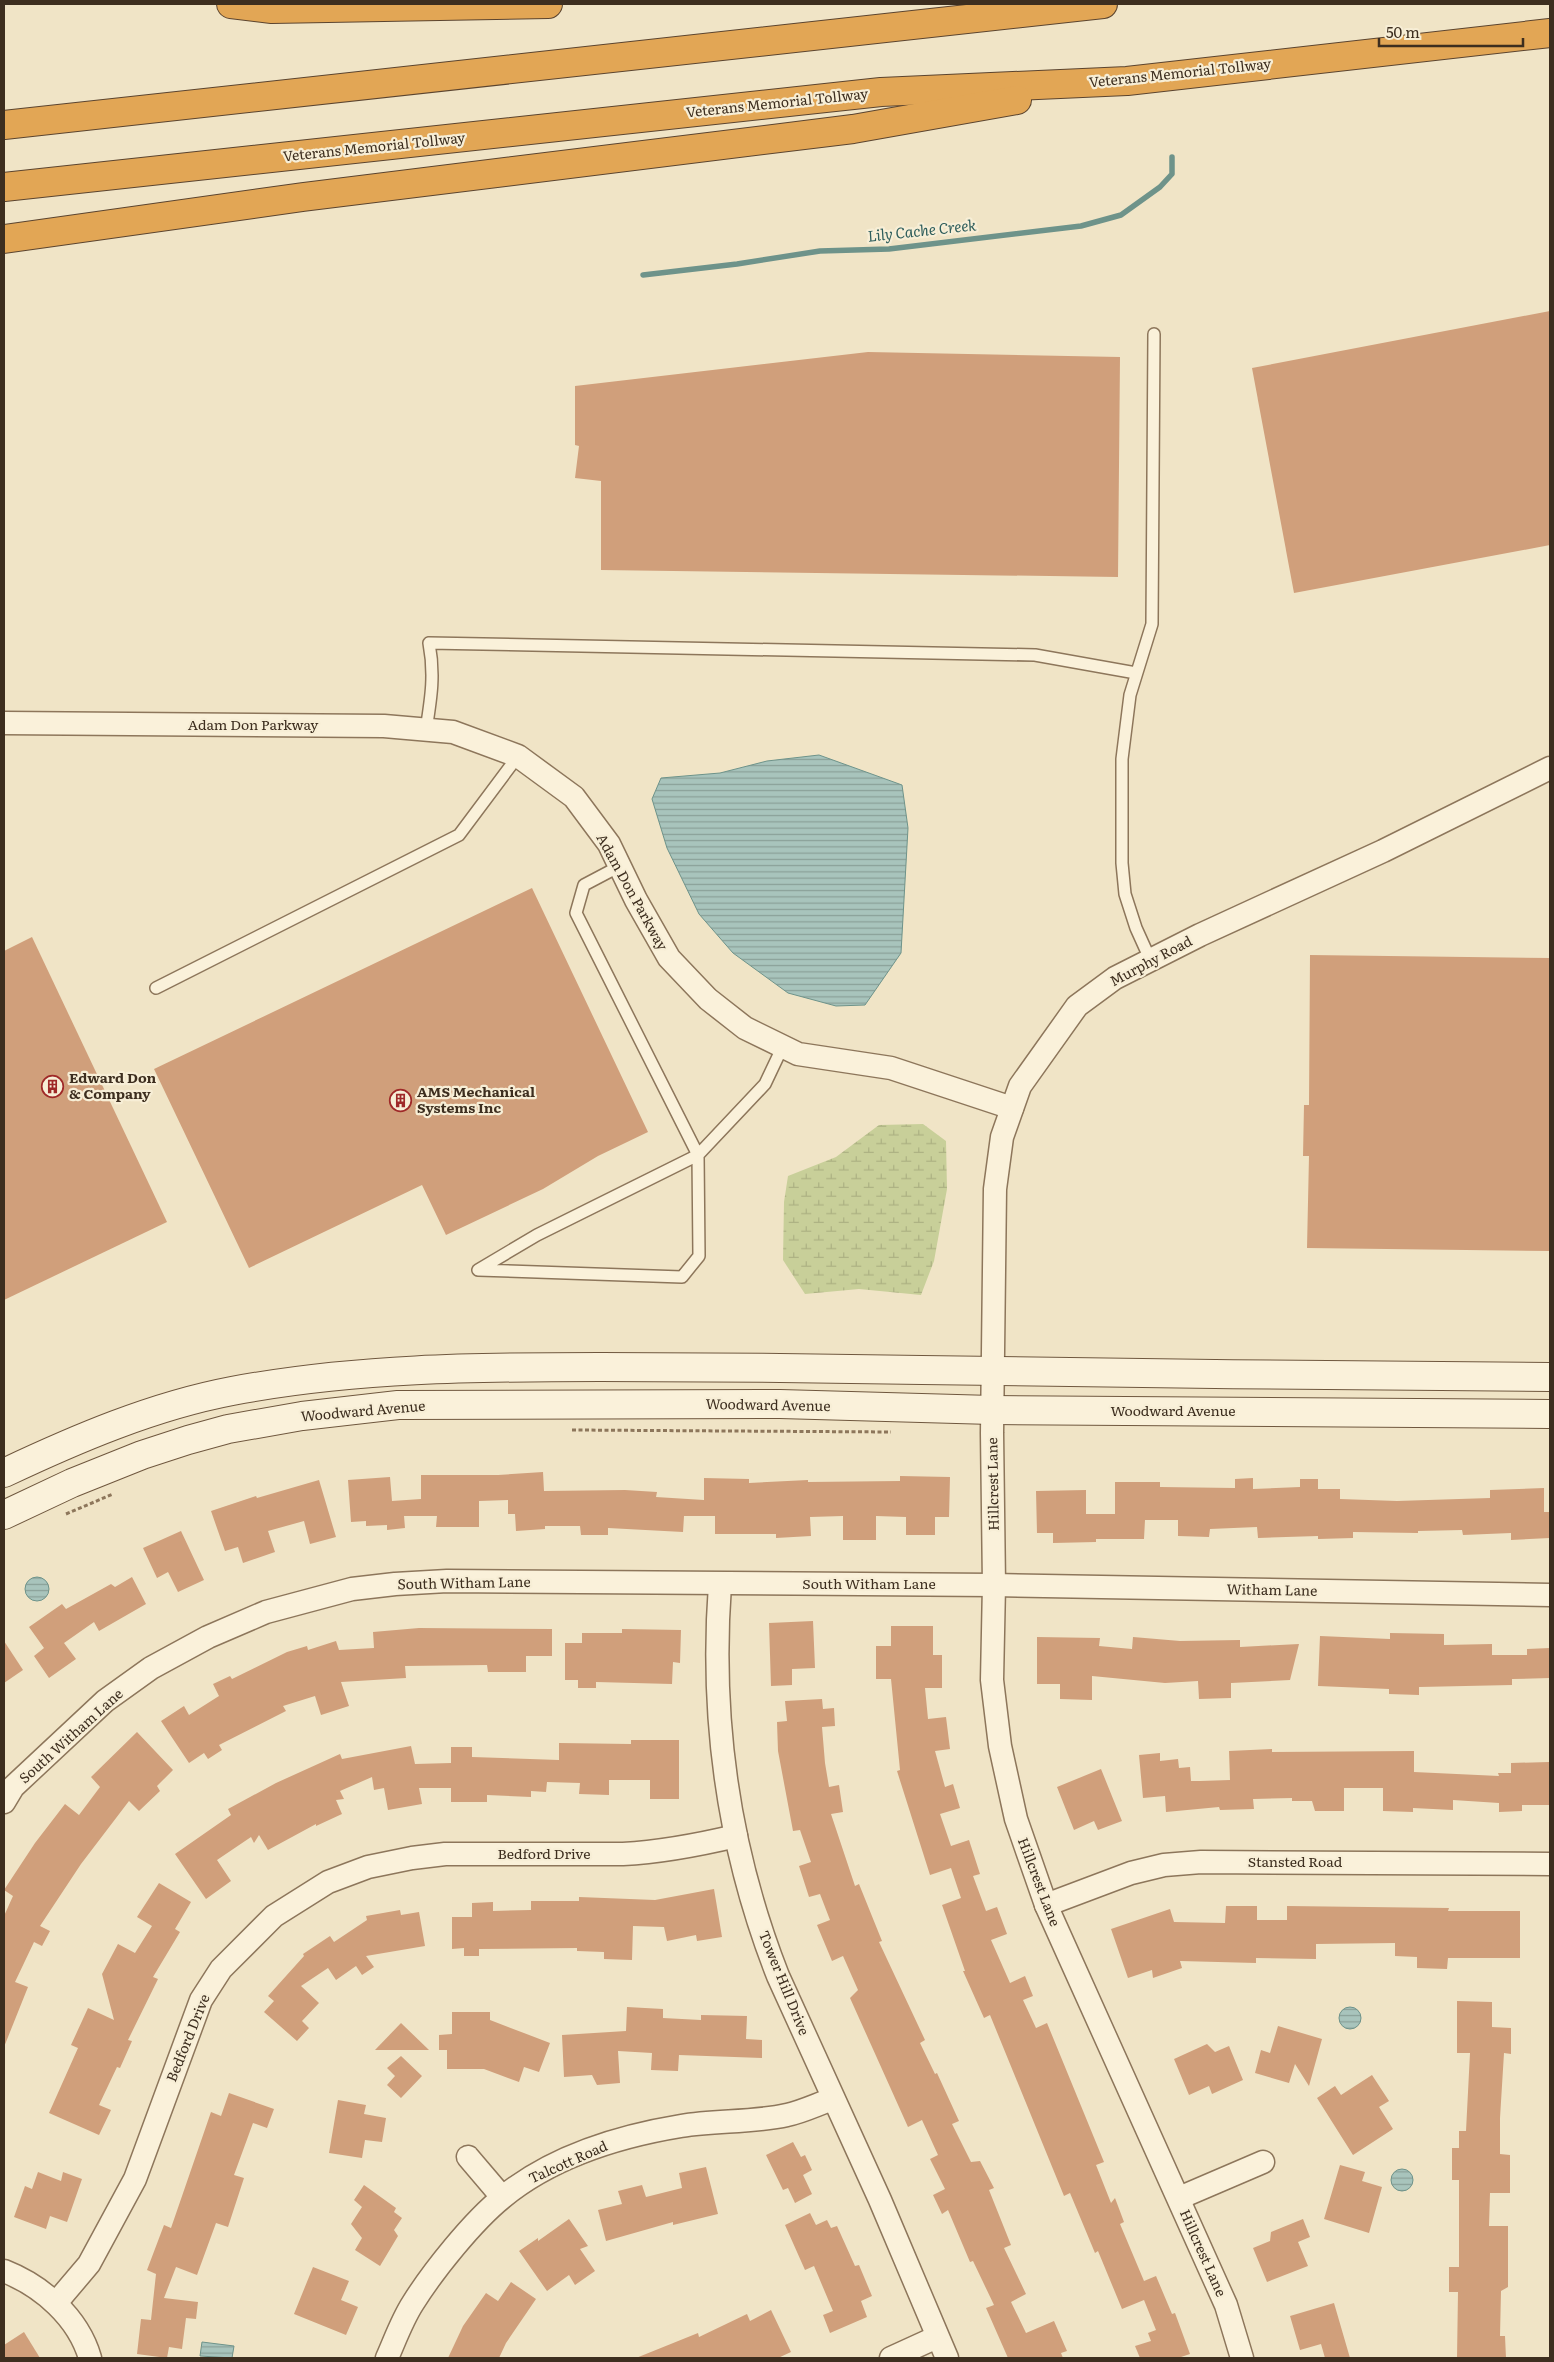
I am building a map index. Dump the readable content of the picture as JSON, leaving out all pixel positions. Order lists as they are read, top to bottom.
{
  "streets": {
    "highway": ["Veterans Memorial Tollway"],
    "street": [
      "Adam Don Parkway",
      "Murphy Road",
      "Woodward Avenue",
      "Hillcrest Lane",
      "South Witham Lane",
      "Witham Lane",
      "Bedford Drive",
      "Stansted Road",
      "Tower Hill Drive",
      "Talcott Road"
    ]
  },
  "crossings": [
    ["Adam Don Parkway", "Murphy Road"],
    ["Murphy Road", "Hillcrest Lane"],
    ["Woodward Avenue", "Hillcrest Lane"],
    ["Hillcrest Lane", "South Witham Lane"],
    ["Hillcrest Lane", "Witham Lane"],
    ["Hillcrest Lane", "Stansted Road"],
    ["South Witham Lane", "Witham Lane"],
    ["South Witham Lane", "Tower Hill Drive"],
    ["Bedford Drive", "Tower Hill Drive"],
    ["Tower Hill Drive", "Talcott Road"]
  ],
  "water": ["Lily Cache Creek"],
  "places": {
    "building": ["Edward Don & Company", "AMS Mechanical Systems Inc"]
  },
  "scale_bar": "50 m"
}
